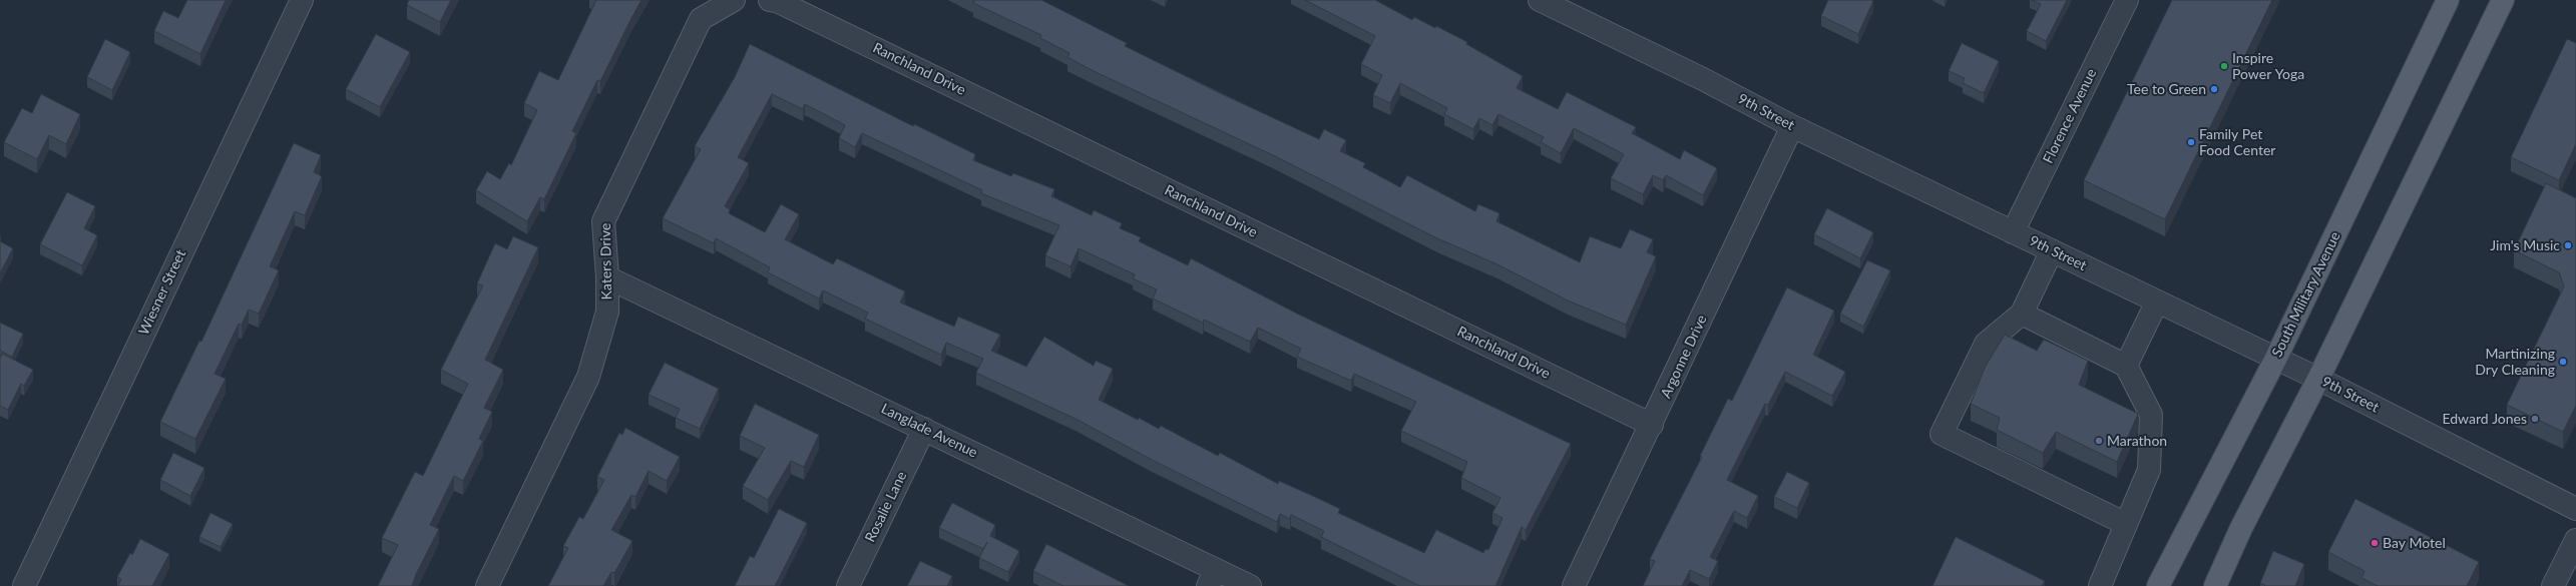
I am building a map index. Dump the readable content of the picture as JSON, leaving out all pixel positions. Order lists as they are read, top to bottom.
{
  "streets": {
    "main road": ["South Military Avenue"],
    "street": [
      "Ranchland Drive",
      "9th Street",
      "Florence Avenue",
      "Katers Drive",
      "Wiesner Street",
      "Argonne Drive",
      "Langlade Avenue",
      "Rosalie Lane"
    ]
  },
  "crossings": [
    ["Ranchland Drive", "Argonne Drive"],
    ["9th Street", "Florence Avenue"],
    ["9th Street", "South Military Avenue"],
    ["9th Street", "Argonne Drive"],
    ["Katers Drive", "Langlade Avenue"],
    ["Langlade Avenue", "Rosalie Lane"]
  ],
  "places": [
    "Inspire Power Yoga",
    "Tee to Green",
    "Family Pet Food Center",
    "Jim's Music",
    "Martinizing Dry Cleaning",
    "Edward Jones",
    "Marathon",
    "Bay Motel"
  ]
}
